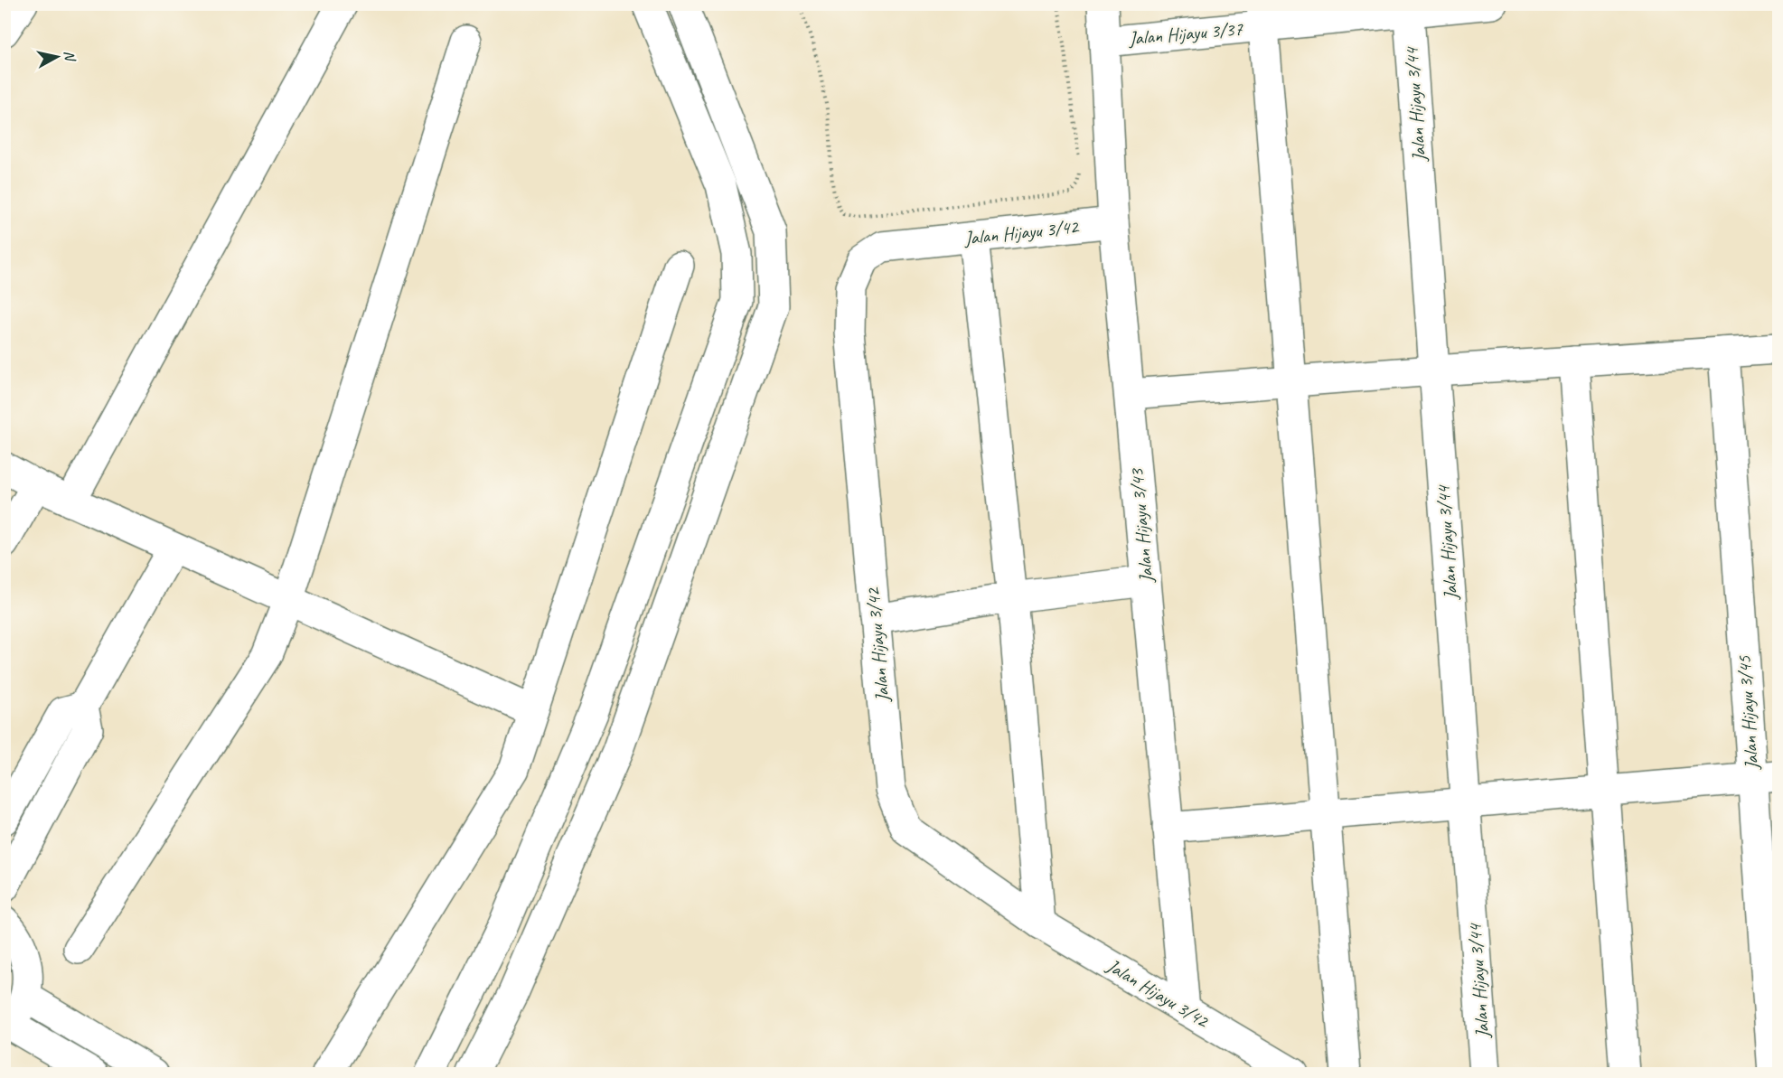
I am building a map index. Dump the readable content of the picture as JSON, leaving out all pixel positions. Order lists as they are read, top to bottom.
{
  "streets": {
    "street": [
      "Jalan Hijayu 3/37",
      "Jalan Hijayu 3/44",
      "Jalan Hijayu 3/42",
      "Jalan Hijayu 3/43",
      "Jalan Hijayu 3/45"
    ]
  },
  "crossings": [
    ["Jalan Hijayu 3/37", "Jalan Hijayu 3/44"],
    ["Jalan Hijayu 3/37", "Jalan Hijayu 3/43"],
    ["Jalan Hijayu 3/42", "Jalan Hijayu 3/43"]
  ],
  "north": "right"
}
